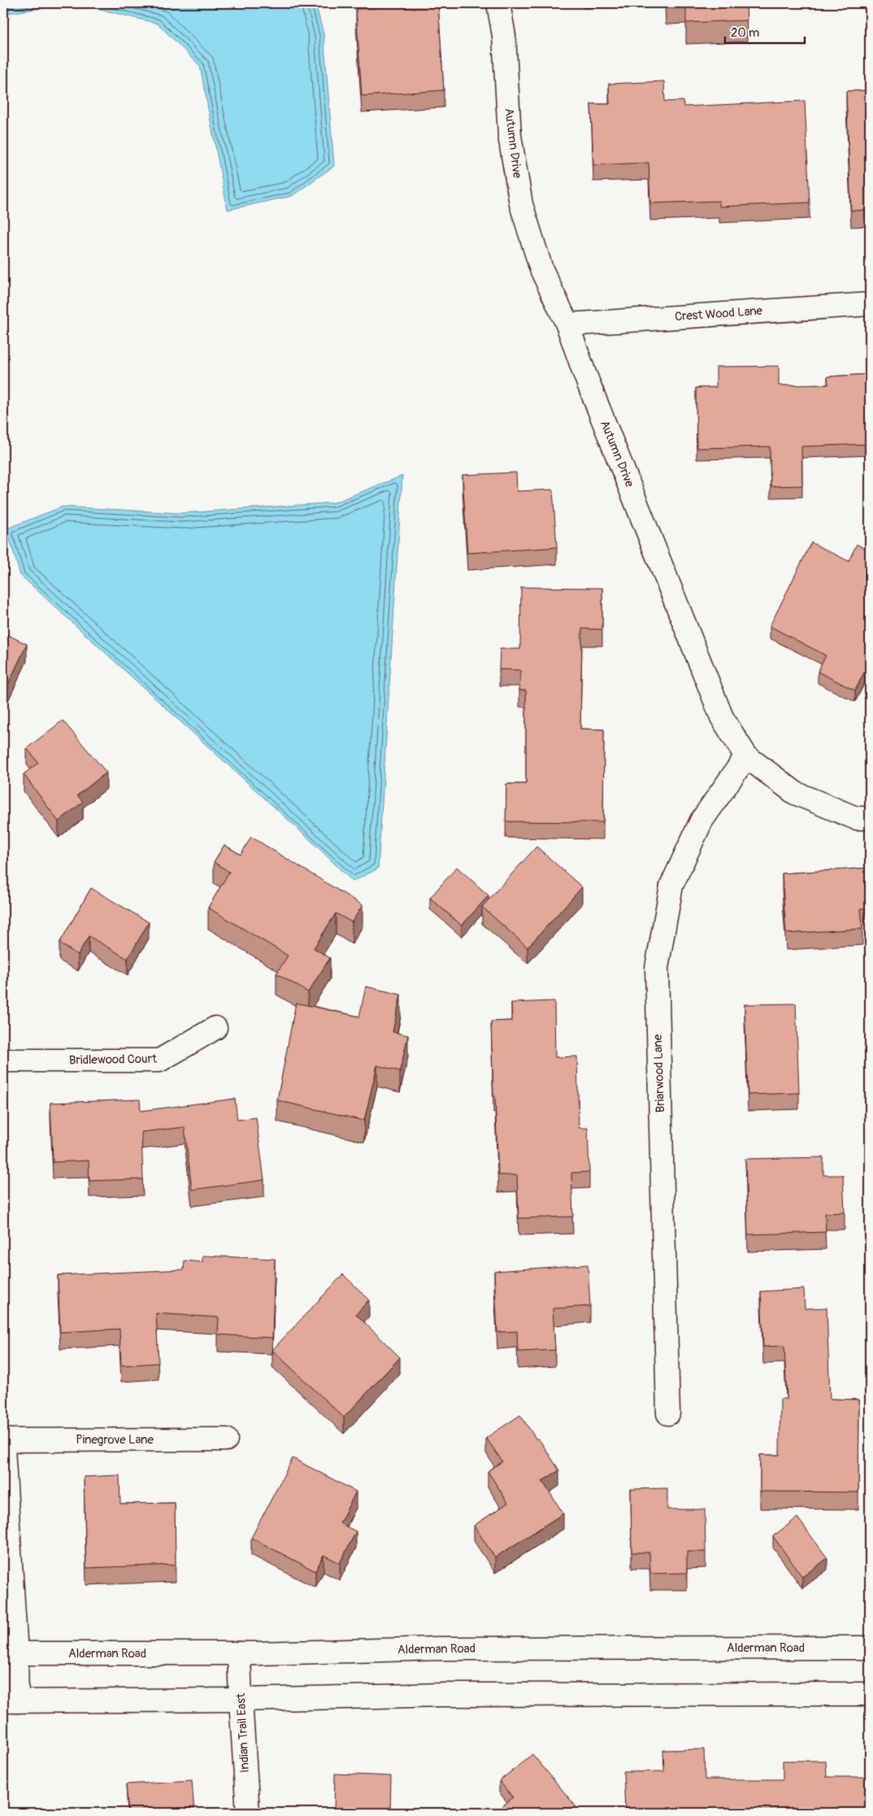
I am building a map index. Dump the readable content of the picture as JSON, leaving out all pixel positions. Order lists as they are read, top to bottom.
{
  "streets": {
    "street": [
      "Autumn Drive",
      "Crest Wood Lane",
      "Bridlewood Court",
      "Briarwood Lane",
      "Pinegrove Lane",
      "Alderman Road",
      "Indian Trail East"
    ]
  },
  "crossings": [
    ["Autumn Drive", "Crest Wood Lane"],
    ["Autumn Drive", "Briarwood Lane"],
    ["Alderman Road", "Indian Trail East"]
  ],
  "scale_bar": "20 m"
}
